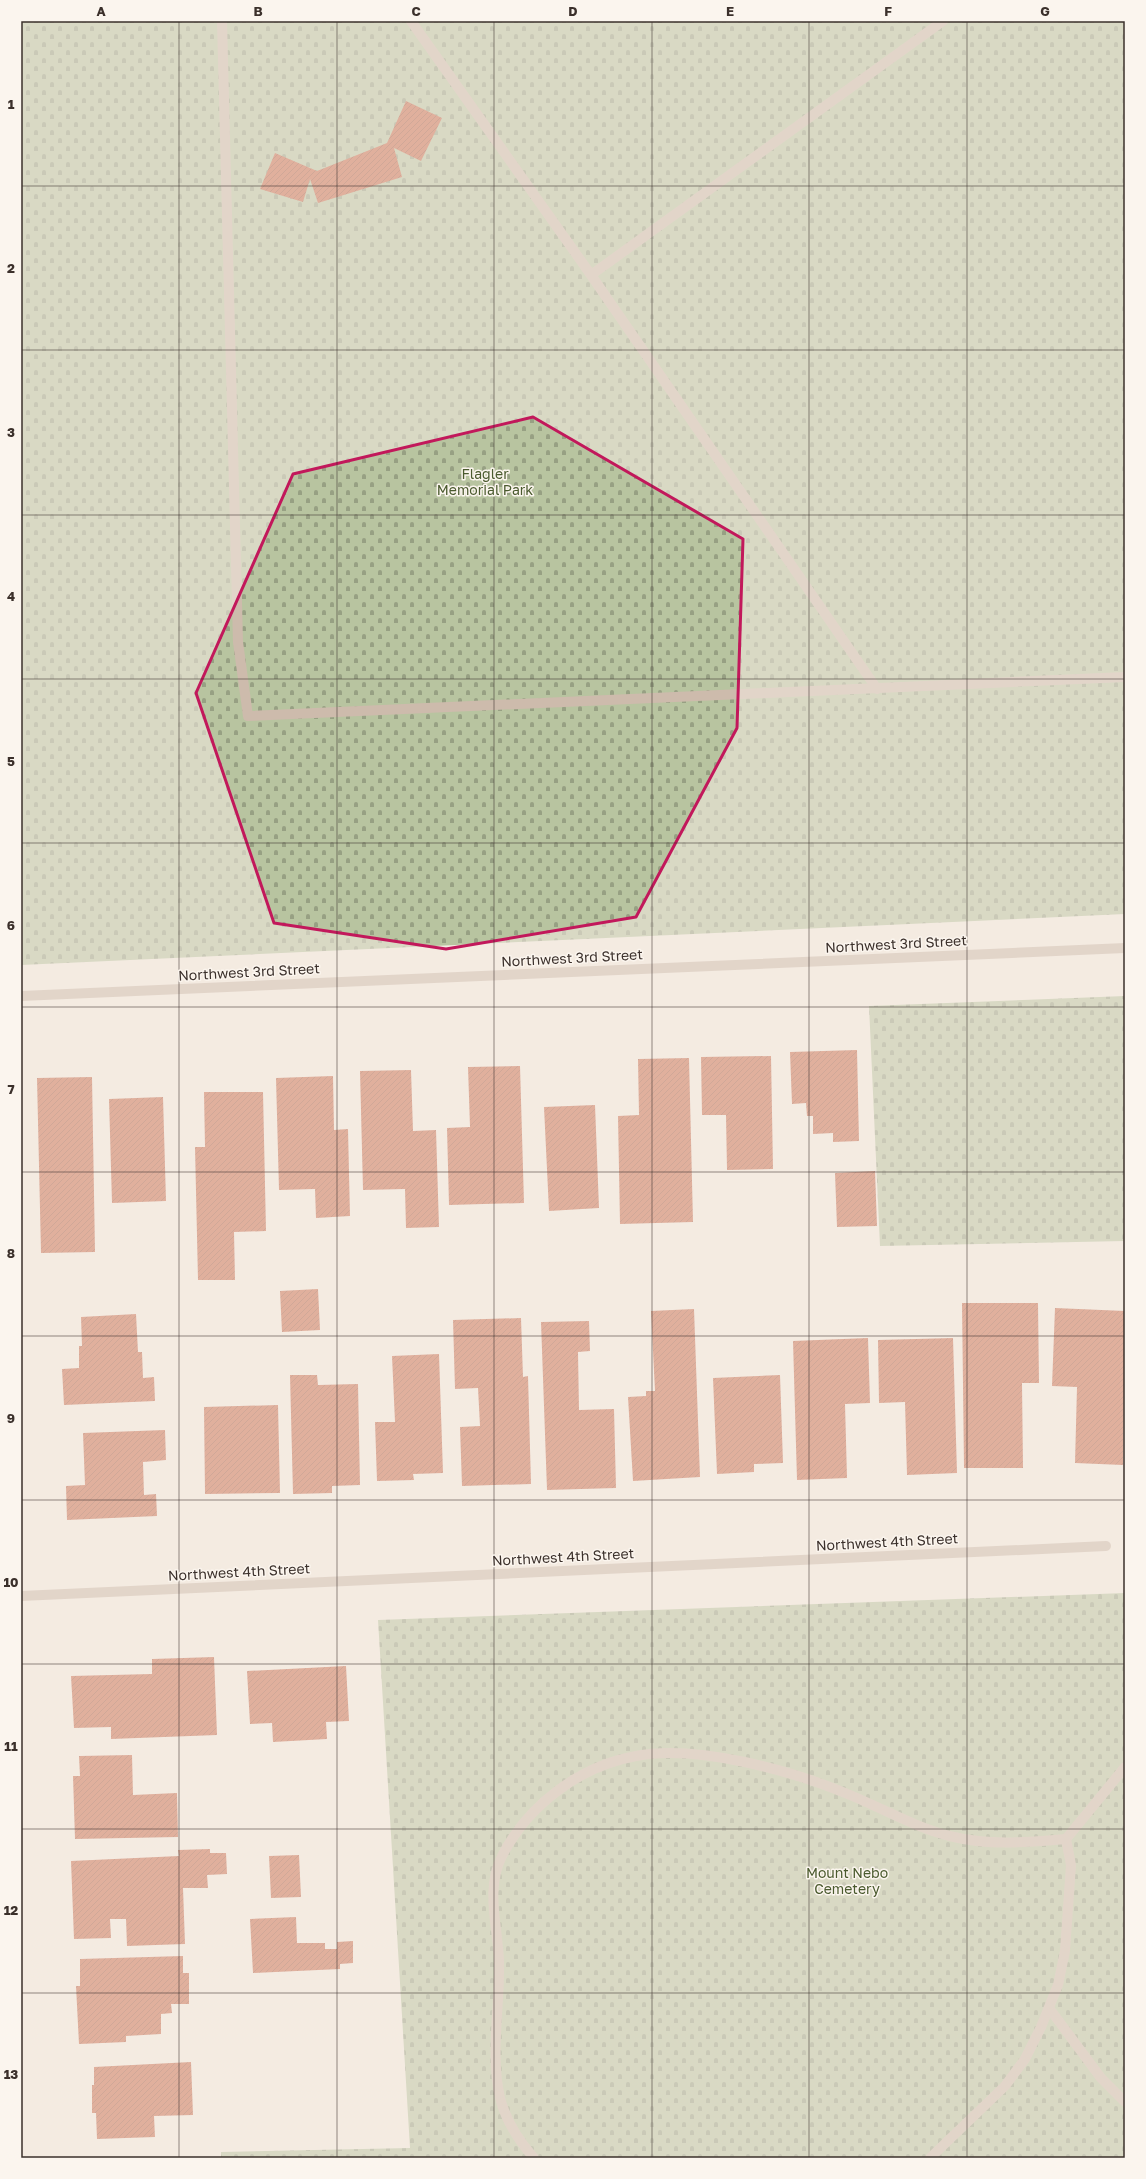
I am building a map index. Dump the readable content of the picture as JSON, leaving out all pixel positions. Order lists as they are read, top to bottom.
{
  "streets": {
    "street": ["Northwest 3rd Street", "Northwest 4th Street"]
  },
  "parks": ["Flagler Memorial Park", "Mount Nebo Cemetery"],
  "grid": {
    "columns": [
      "A",
      "B",
      "C",
      "D",
      "E",
      "F",
      "G"
    ],
    "rows": [
      "1",
      "2",
      "3",
      "4",
      "5",
      "6",
      "7",
      "8",
      "9",
      "10",
      "11",
      "12",
      "13"
    ]
  }
}
